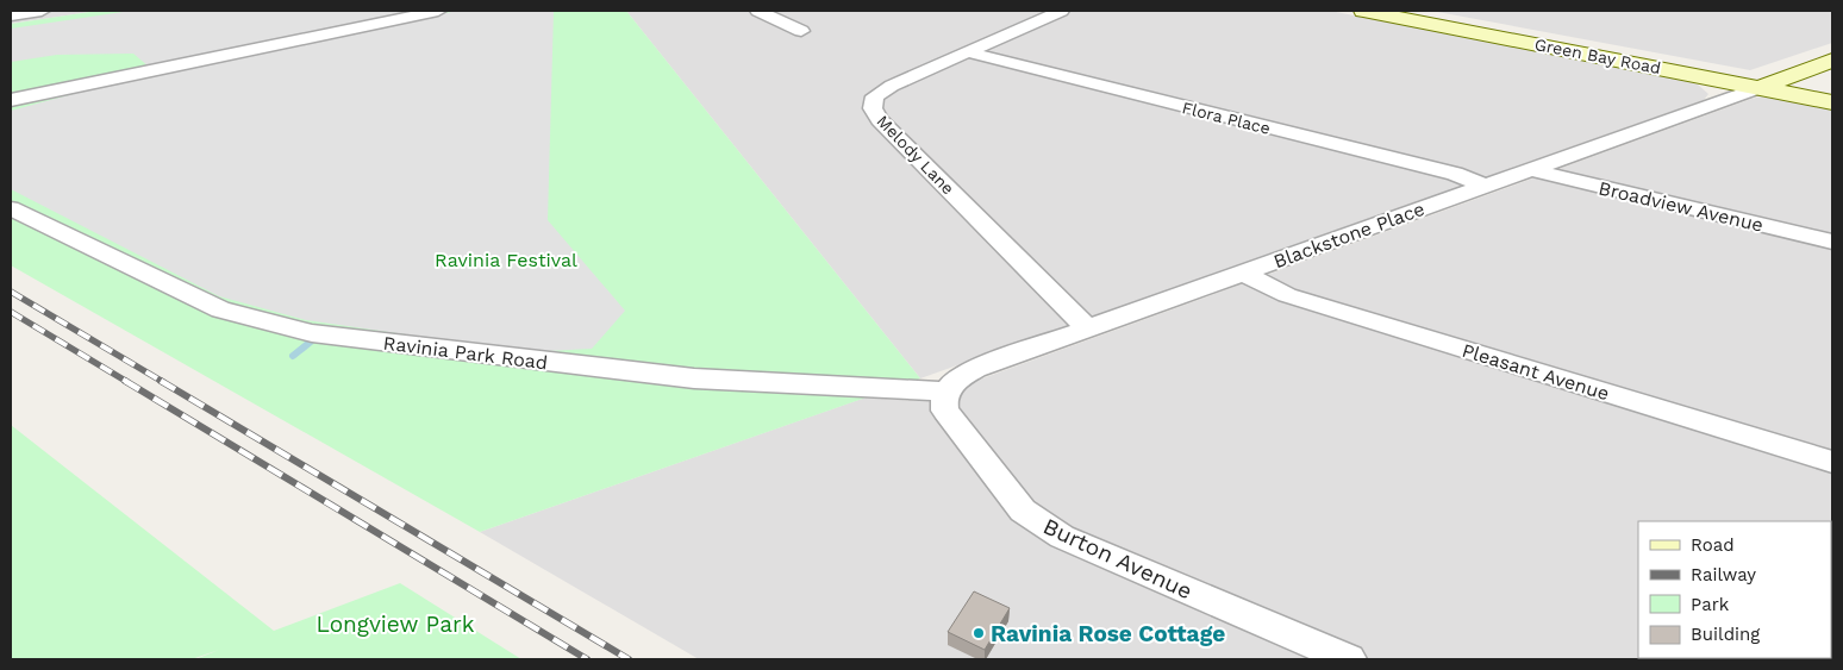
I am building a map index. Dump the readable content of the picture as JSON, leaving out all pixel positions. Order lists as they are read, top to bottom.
{
  "streets": {
    "main road": ["Green Bay Road"],
    "street": [
      "Flora Place",
      "Melody Lane",
      "Broadview Avenue",
      "Blackstone Place",
      "Ravinia Park Road",
      "Pleasant Avenue",
      "Burton Avenue"
    ]
  },
  "crossings": [
    ["Green Bay Road", "Blackstone Place"],
    ["Flora Place", "Melody Lane"],
    ["Flora Place", "Blackstone Place"],
    ["Melody Lane", "Blackstone Place"],
    ["Broadview Avenue", "Blackstone Place"],
    ["Blackstone Place", "Ravinia Park Road"],
    ["Blackstone Place", "Pleasant Avenue"],
    ["Blackstone Place", "Burton Avenue"],
    ["Ravinia Park Road", "Burton Avenue"]
  ],
  "parks": ["Ravinia Festival", "Longview Park"],
  "places": ["Ravinia Rose Cottage"],
  "legend": [
    "Road",
    "Railway",
    "Park",
    "Building"
  ]
}
